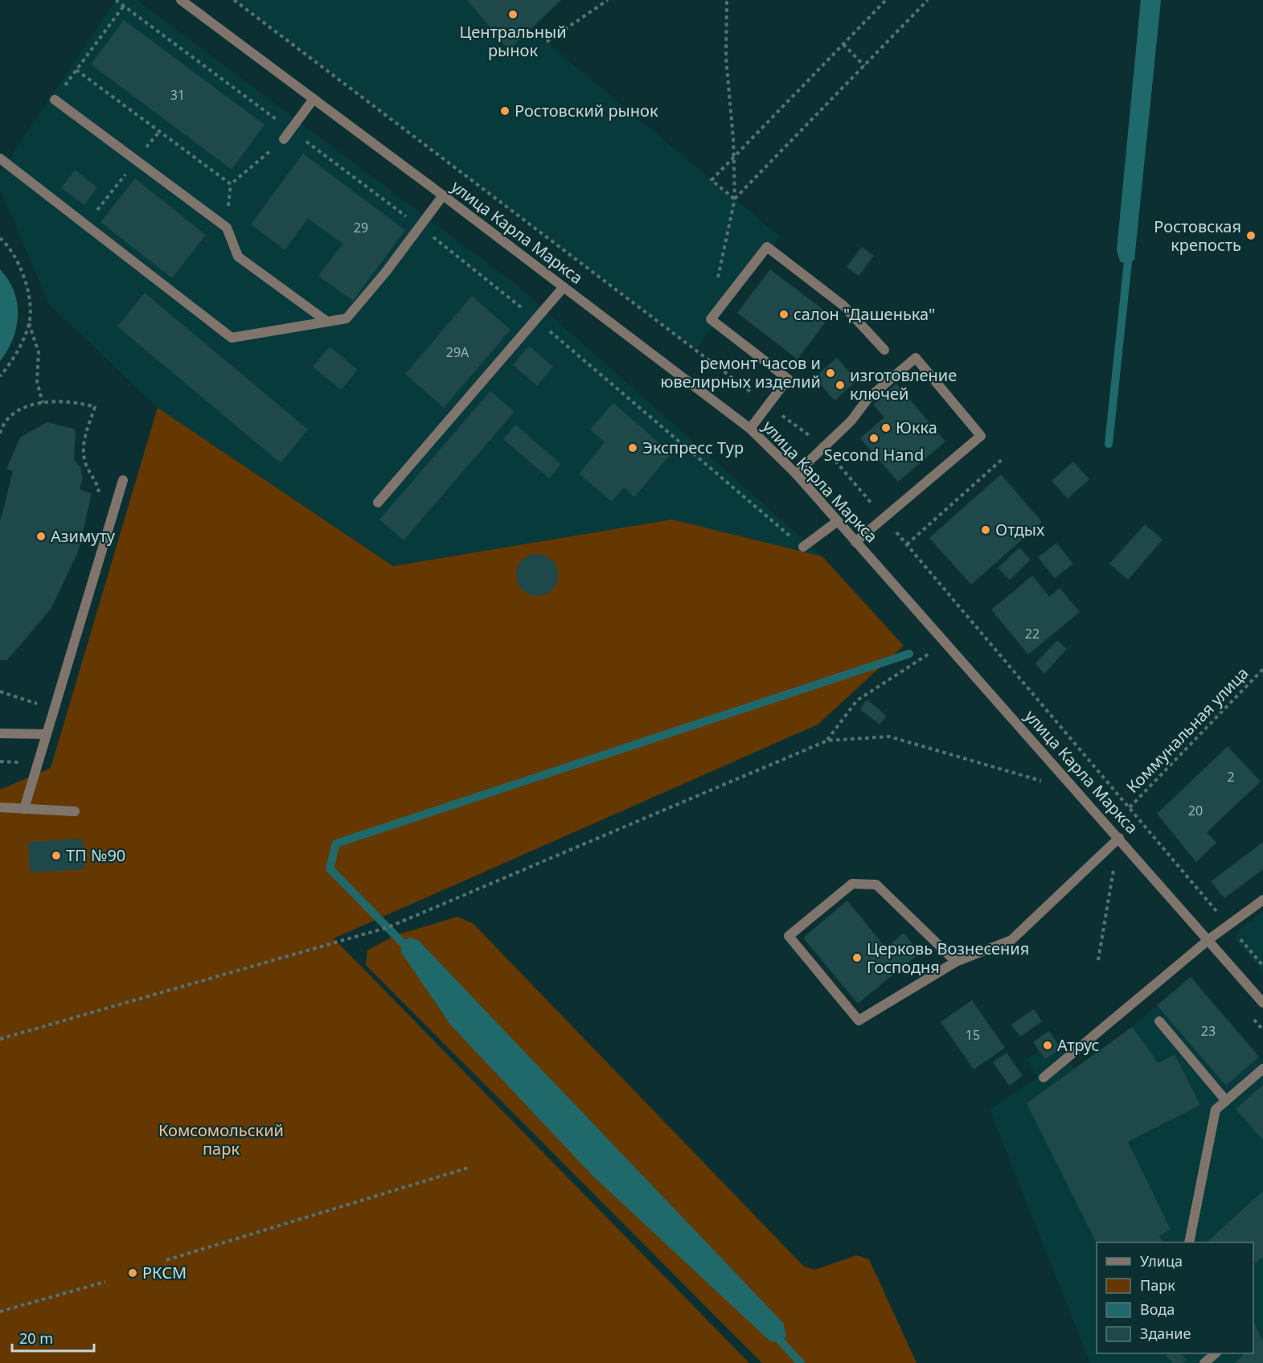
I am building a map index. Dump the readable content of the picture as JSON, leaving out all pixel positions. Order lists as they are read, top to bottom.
{
  "streets": {
    "street": ["улица Карла Маркса"],
    "path": ["Коммунальная улица"]
  },
  "parks": ["Комсомольский парк"],
  "places": [
    "Центральный рынок",
    "Ростовский рынок",
    "Ростовская крепость",
    "салон \"Дашенька\"",
    "ремонт часов и ювелирных изделий",
    "изготовление ключей",
    "Юкка",
    "Second Hand",
    "Экспресс Тур",
    "Отдых",
    "Азимуту",
    "ТП №90",
    "Церковь Вознесения Господня",
    "Атрус",
    "РКСМ"
  ],
  "house_numbers": [
    "31",
    "29",
    "29А",
    "22",
    "2",
    "20",
    "23",
    "15"
  ],
  "legend": [
    "Улица",
    "Парк",
    "Вода",
    "Здание"
  ],
  "scale_bar": "20 m"
}
